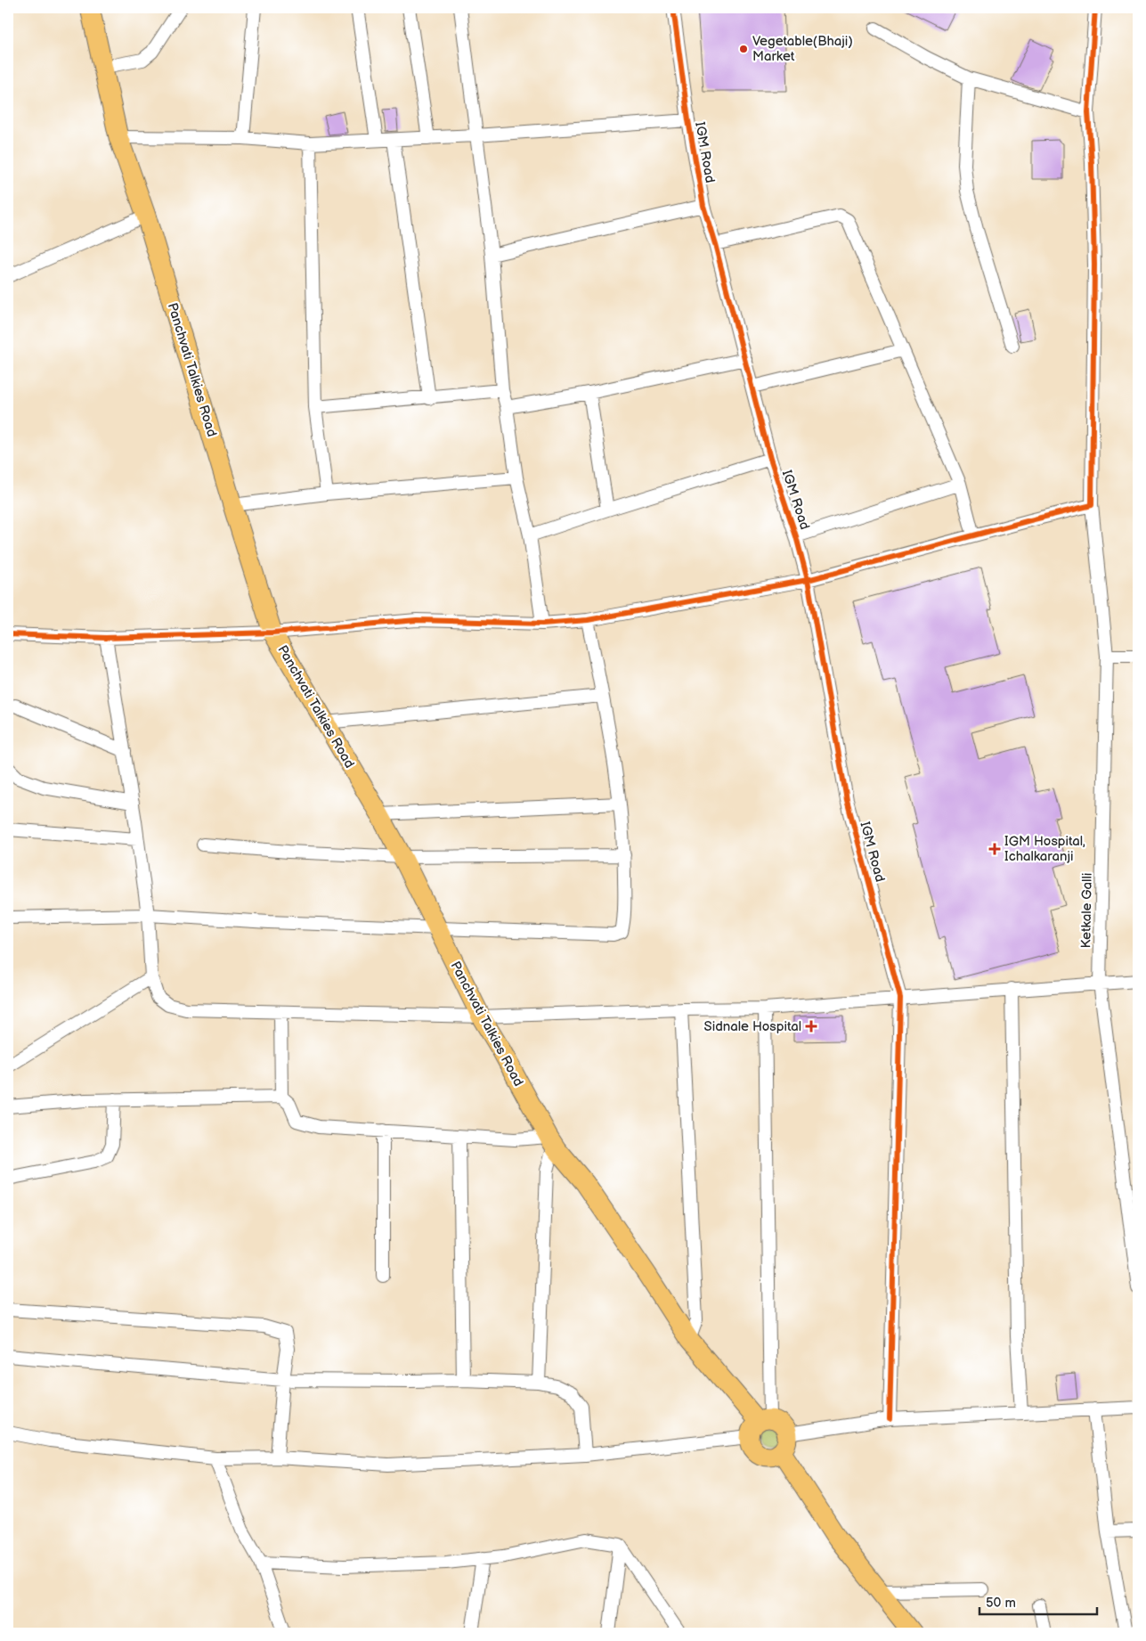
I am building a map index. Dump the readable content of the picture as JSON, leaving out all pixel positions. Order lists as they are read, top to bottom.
{
  "streets": {
    "main road": ["Panchvati Talkies Road"],
    "street": ["IGM Road", "Ketkale Galli"]
  },
  "places": {
    "other": ["Vegetable(Bhaji) Market"],
    "health": ["IGM Hospital, Ichalkaranji", "Sidnale Hospital"]
  },
  "scale_bar": "50 m"
}
